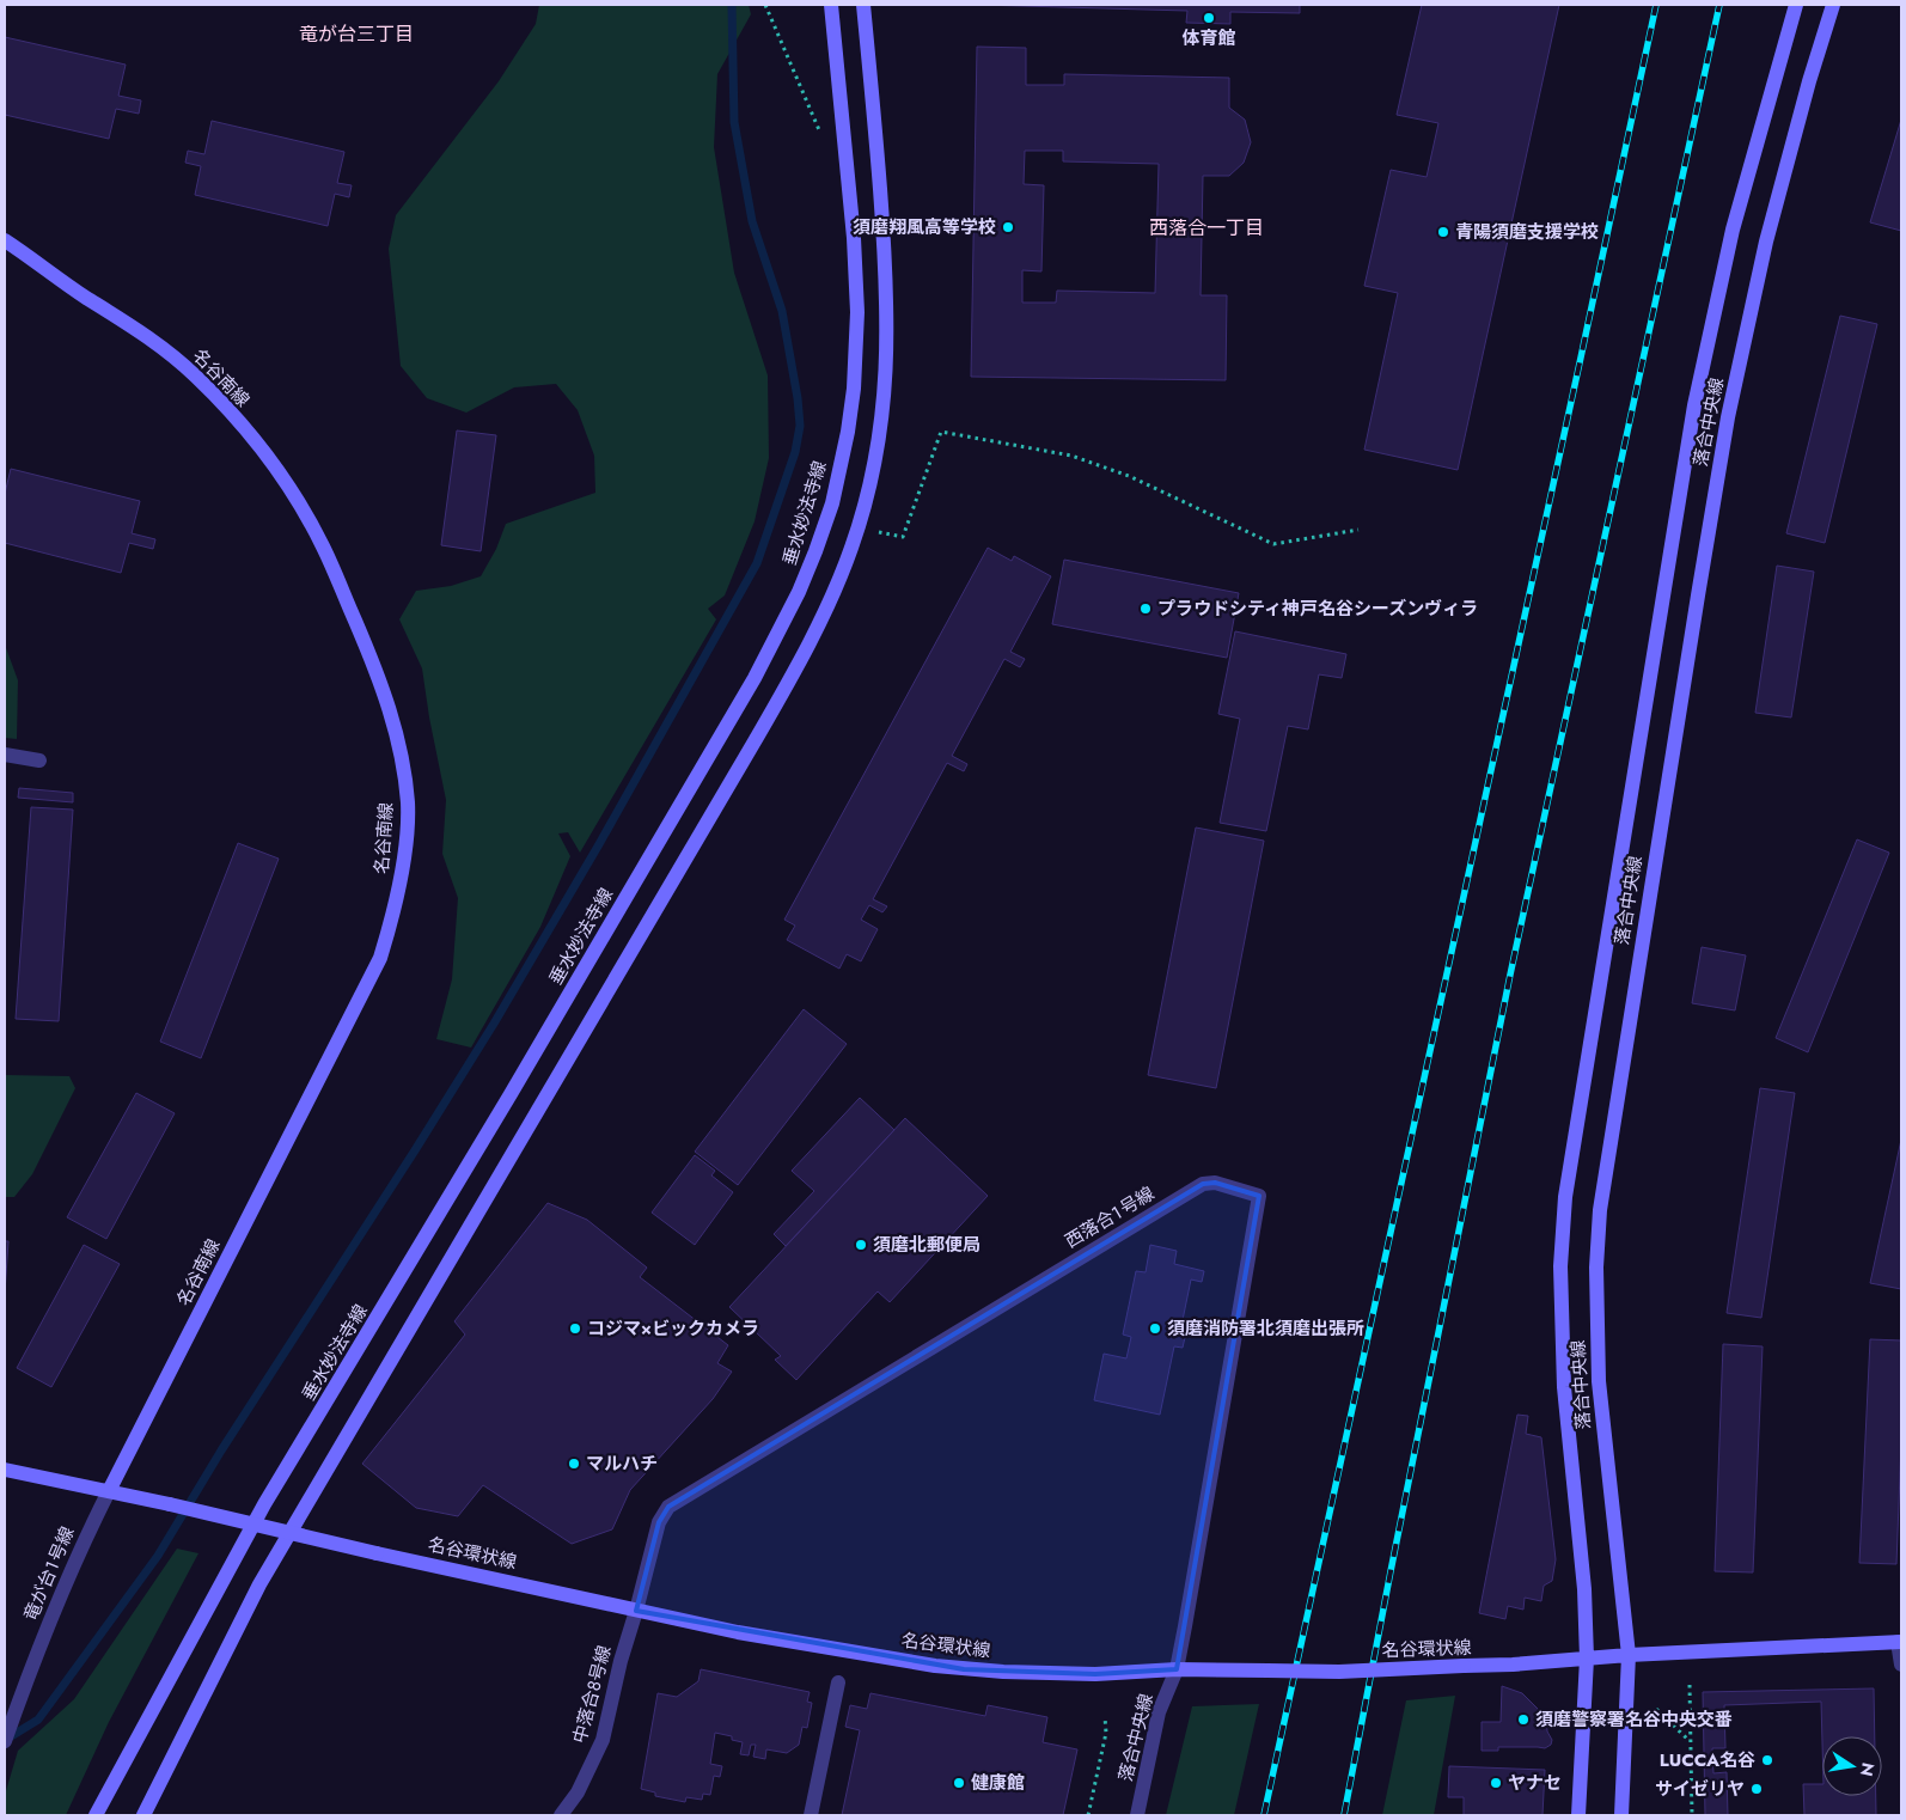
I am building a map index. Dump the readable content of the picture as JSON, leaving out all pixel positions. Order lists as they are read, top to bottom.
{
  "streets": {
    "street": [
      "名谷南線",
      "落合中央線",
      "垂水妙法寺線",
      "西落合１号線",
      "名谷環状線",
      "竜が台１号線",
      "中落合８号線"
    ]
  },
  "crossings": [
    ["名谷南線", "名谷環状線"],
    ["名谷南線", "竜が台１号線"],
    ["落合中央線", "西落合１号線"],
    ["落合中央線", "名谷環状線"],
    ["西落合１号線", "名谷環状線"],
    ["西落合１号線", "中落合８号線"],
    ["名谷環状線", "竜が台１号線"],
    ["名谷環状線", "中落合８号線"]
  ],
  "districts": ["竜が台三丁目", "西落合一丁目"],
  "places": [
    "体育館",
    "須磨翔風高等学校",
    "青陽須磨支援学校",
    "プラウドシティ神戸名谷シーズンヴィラ",
    "須磨北郵便局",
    "コジマ×ビックカメラ",
    "須磨消防署北須磨出張所",
    "マルハチ",
    "須磨警察署名谷中央交番",
    "LUCCA名谷",
    "健康館",
    "ヤナセ",
    "サイゼリヤ"
  ],
  "north": "right"
}
